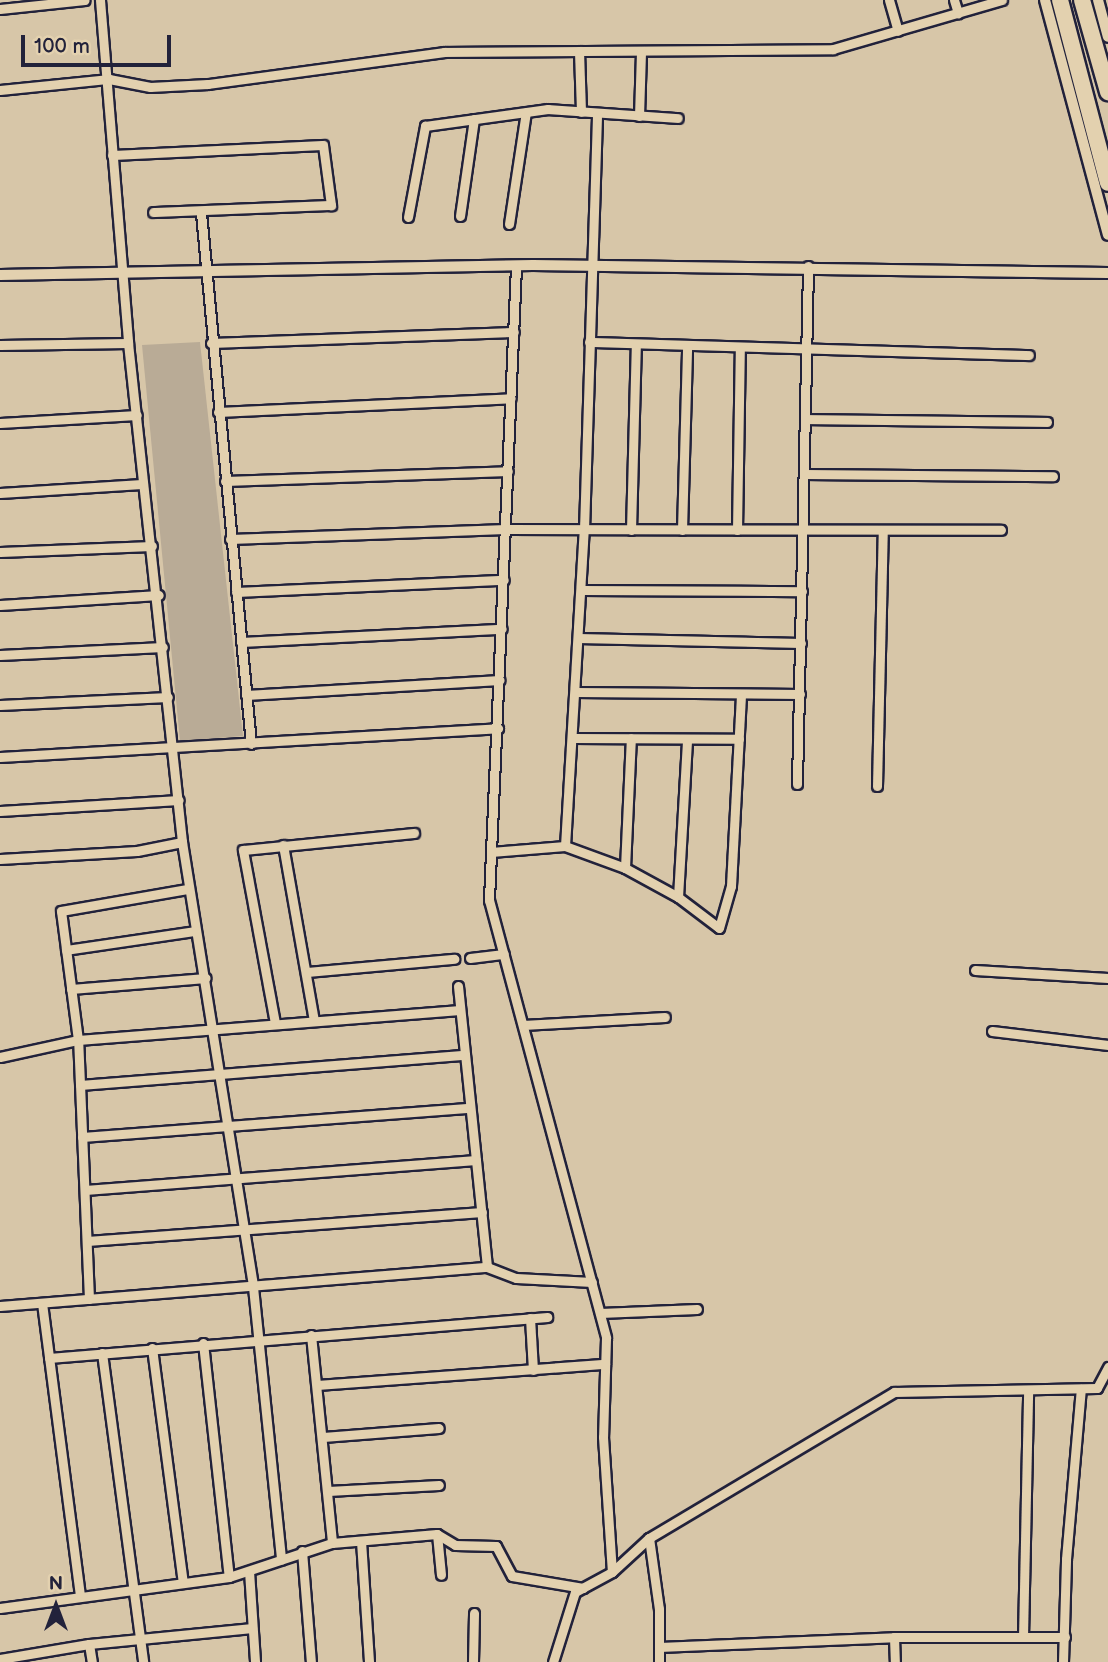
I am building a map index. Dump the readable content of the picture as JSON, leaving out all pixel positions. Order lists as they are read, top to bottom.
{
  "scale_bar": "100 m",
  "north": "top"
}
